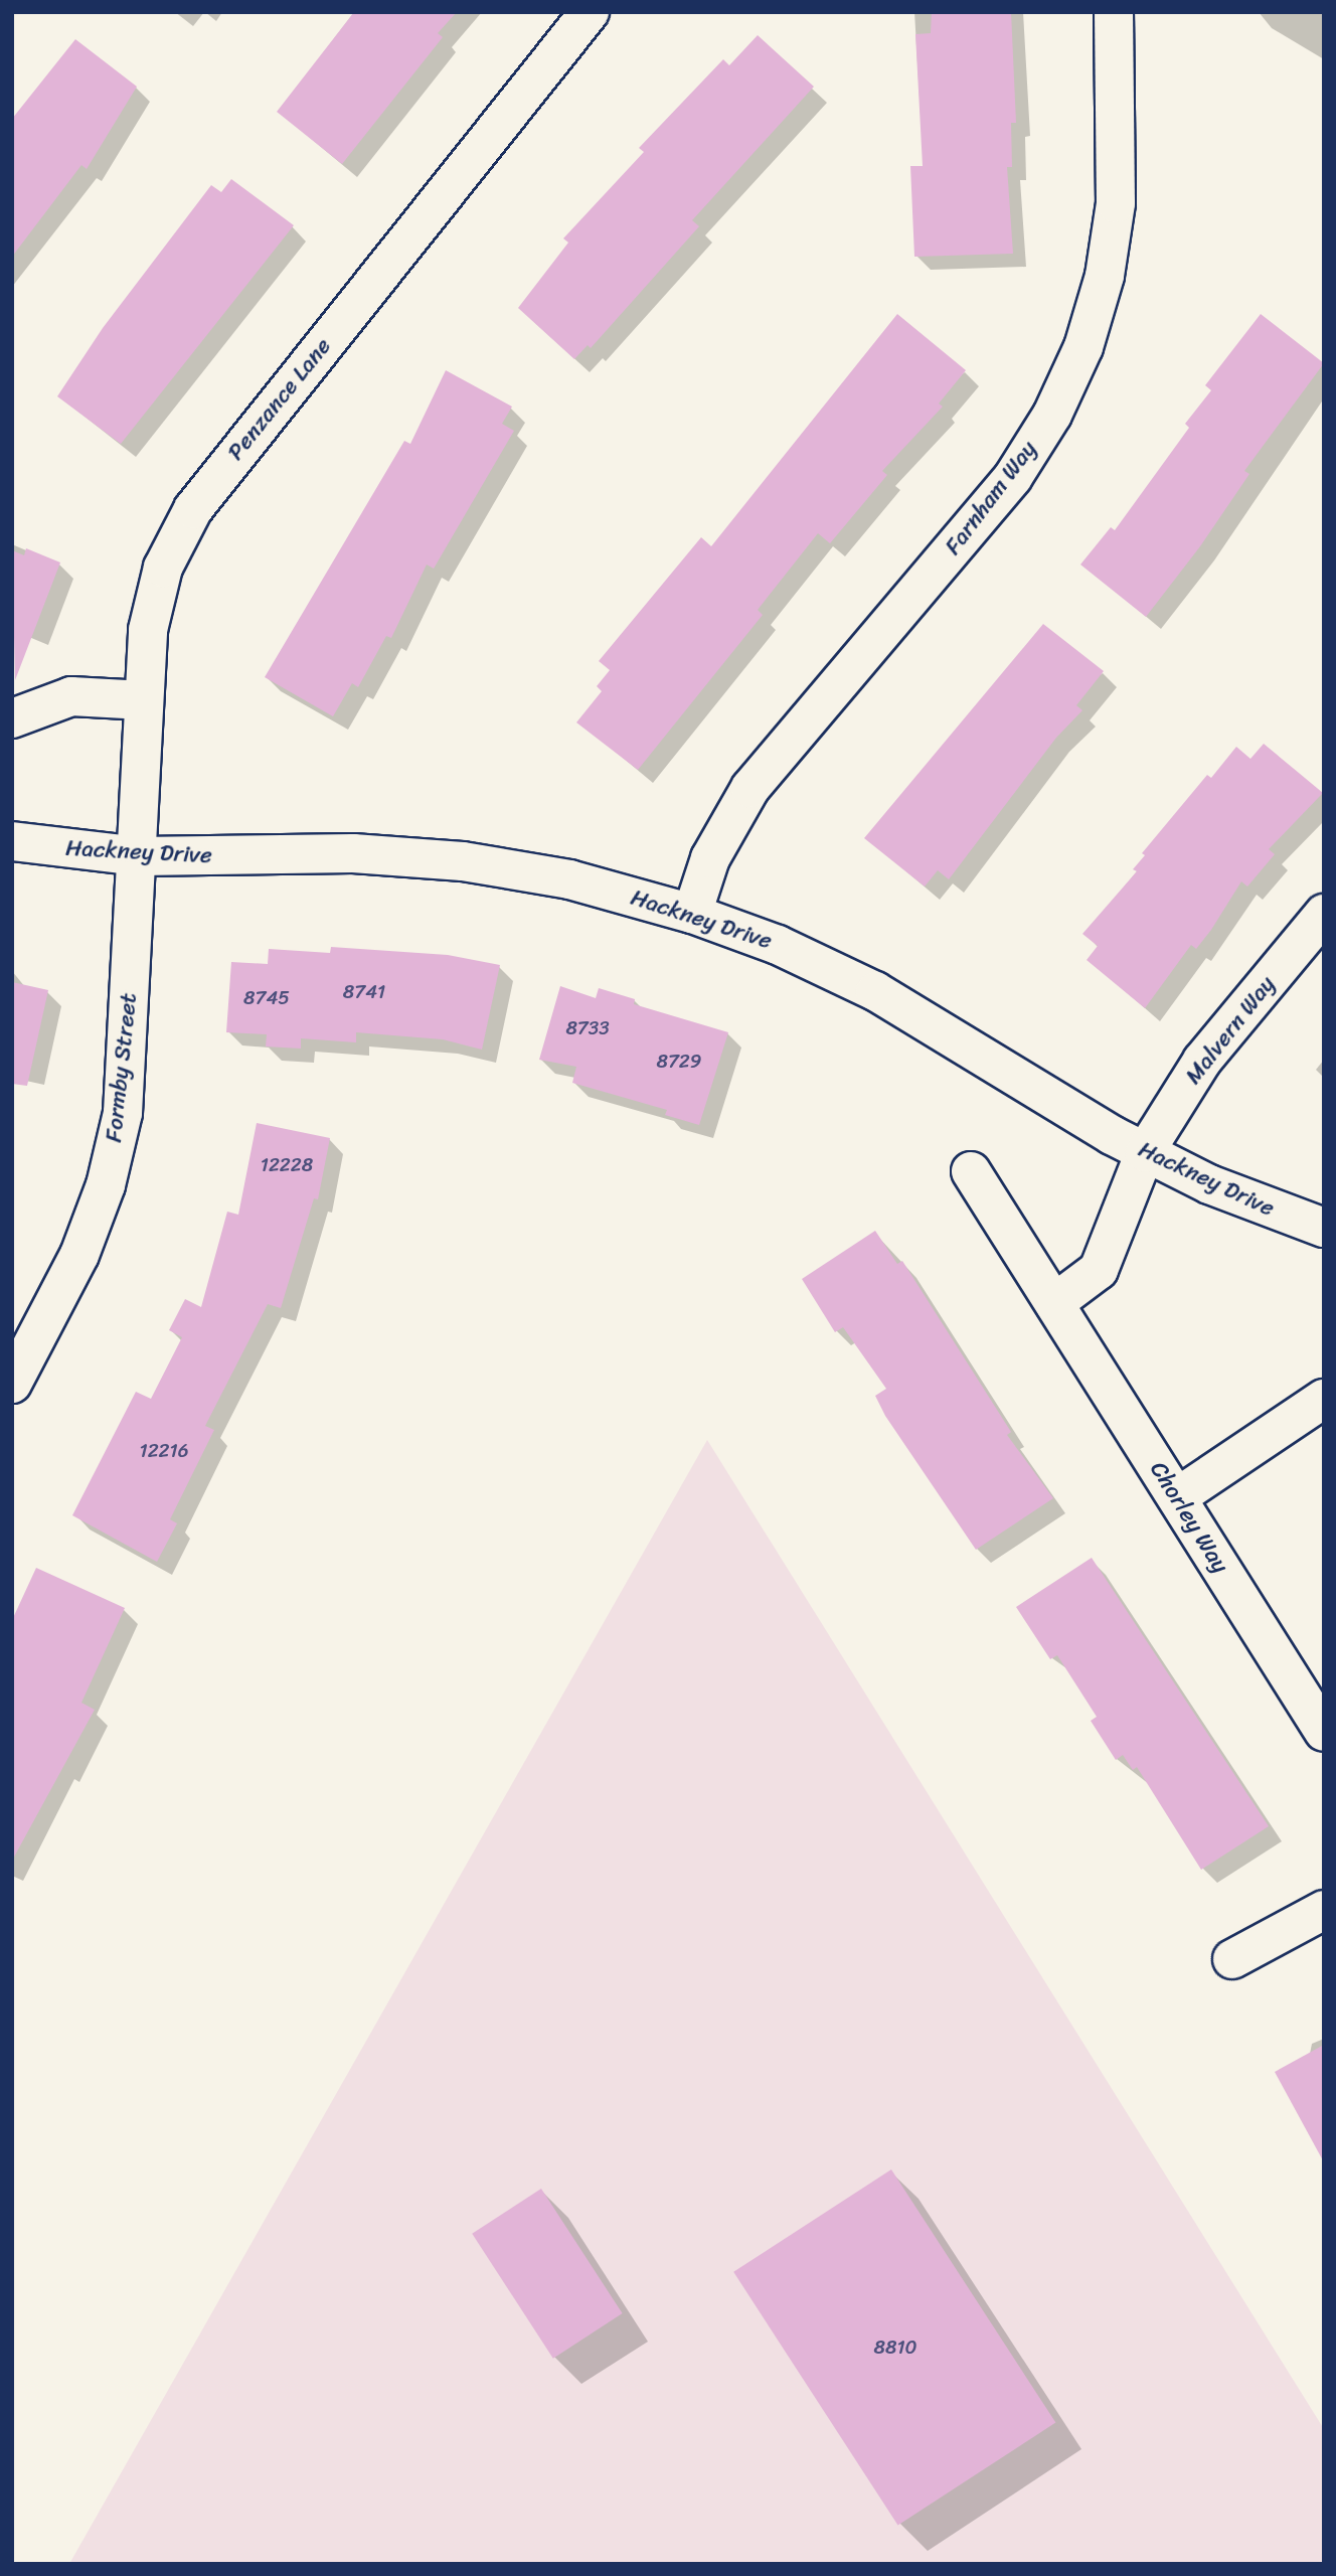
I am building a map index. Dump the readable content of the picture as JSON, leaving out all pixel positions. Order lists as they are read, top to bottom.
{
  "streets": {
    "street": [
      "Penzance Lane",
      "Farnham Way",
      "Hackney Drive",
      "Malvern Way",
      "Formby Street",
      "Chorley Way"
    ]
  },
  "crossings": [
    ["Penzance Lane", "Hackney Drive"],
    ["Penzance Lane", "Formby Street"],
    ["Farnham Way", "Hackney Drive"],
    ["Hackney Drive", "Malvern Way"],
    ["Hackney Drive", "Formby Street"]
  ],
  "house_numbers": [
    "8741",
    "8745",
    "8733",
    "8729",
    "12228",
    "12216",
    "8810"
  ]
}
